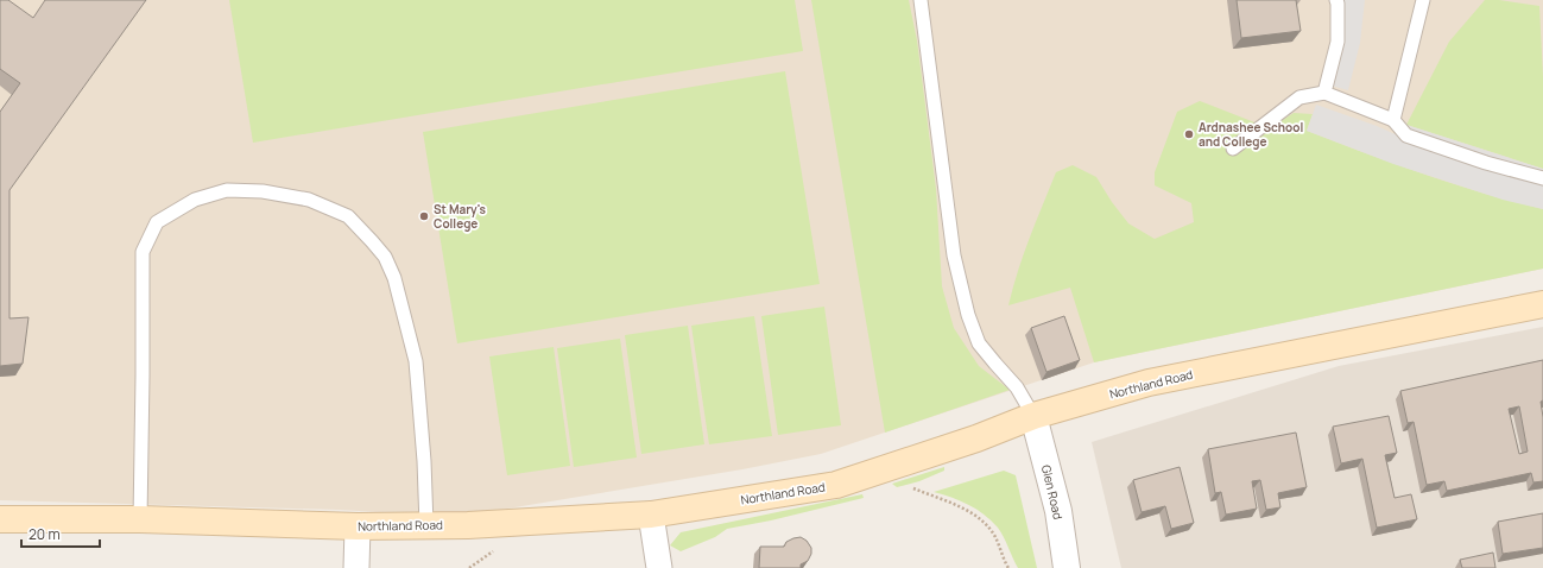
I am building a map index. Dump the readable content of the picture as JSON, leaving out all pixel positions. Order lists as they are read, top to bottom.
{
  "streets": {
    "main road": ["Northland Road"],
    "street": ["Glen Road"]
  },
  "crossings": [
    ["Northland Road", "Glen Road"]
  ],
  "places": ["Ardnashee School and College", "St Mary's College"],
  "scale_bar": "20 m"
}
